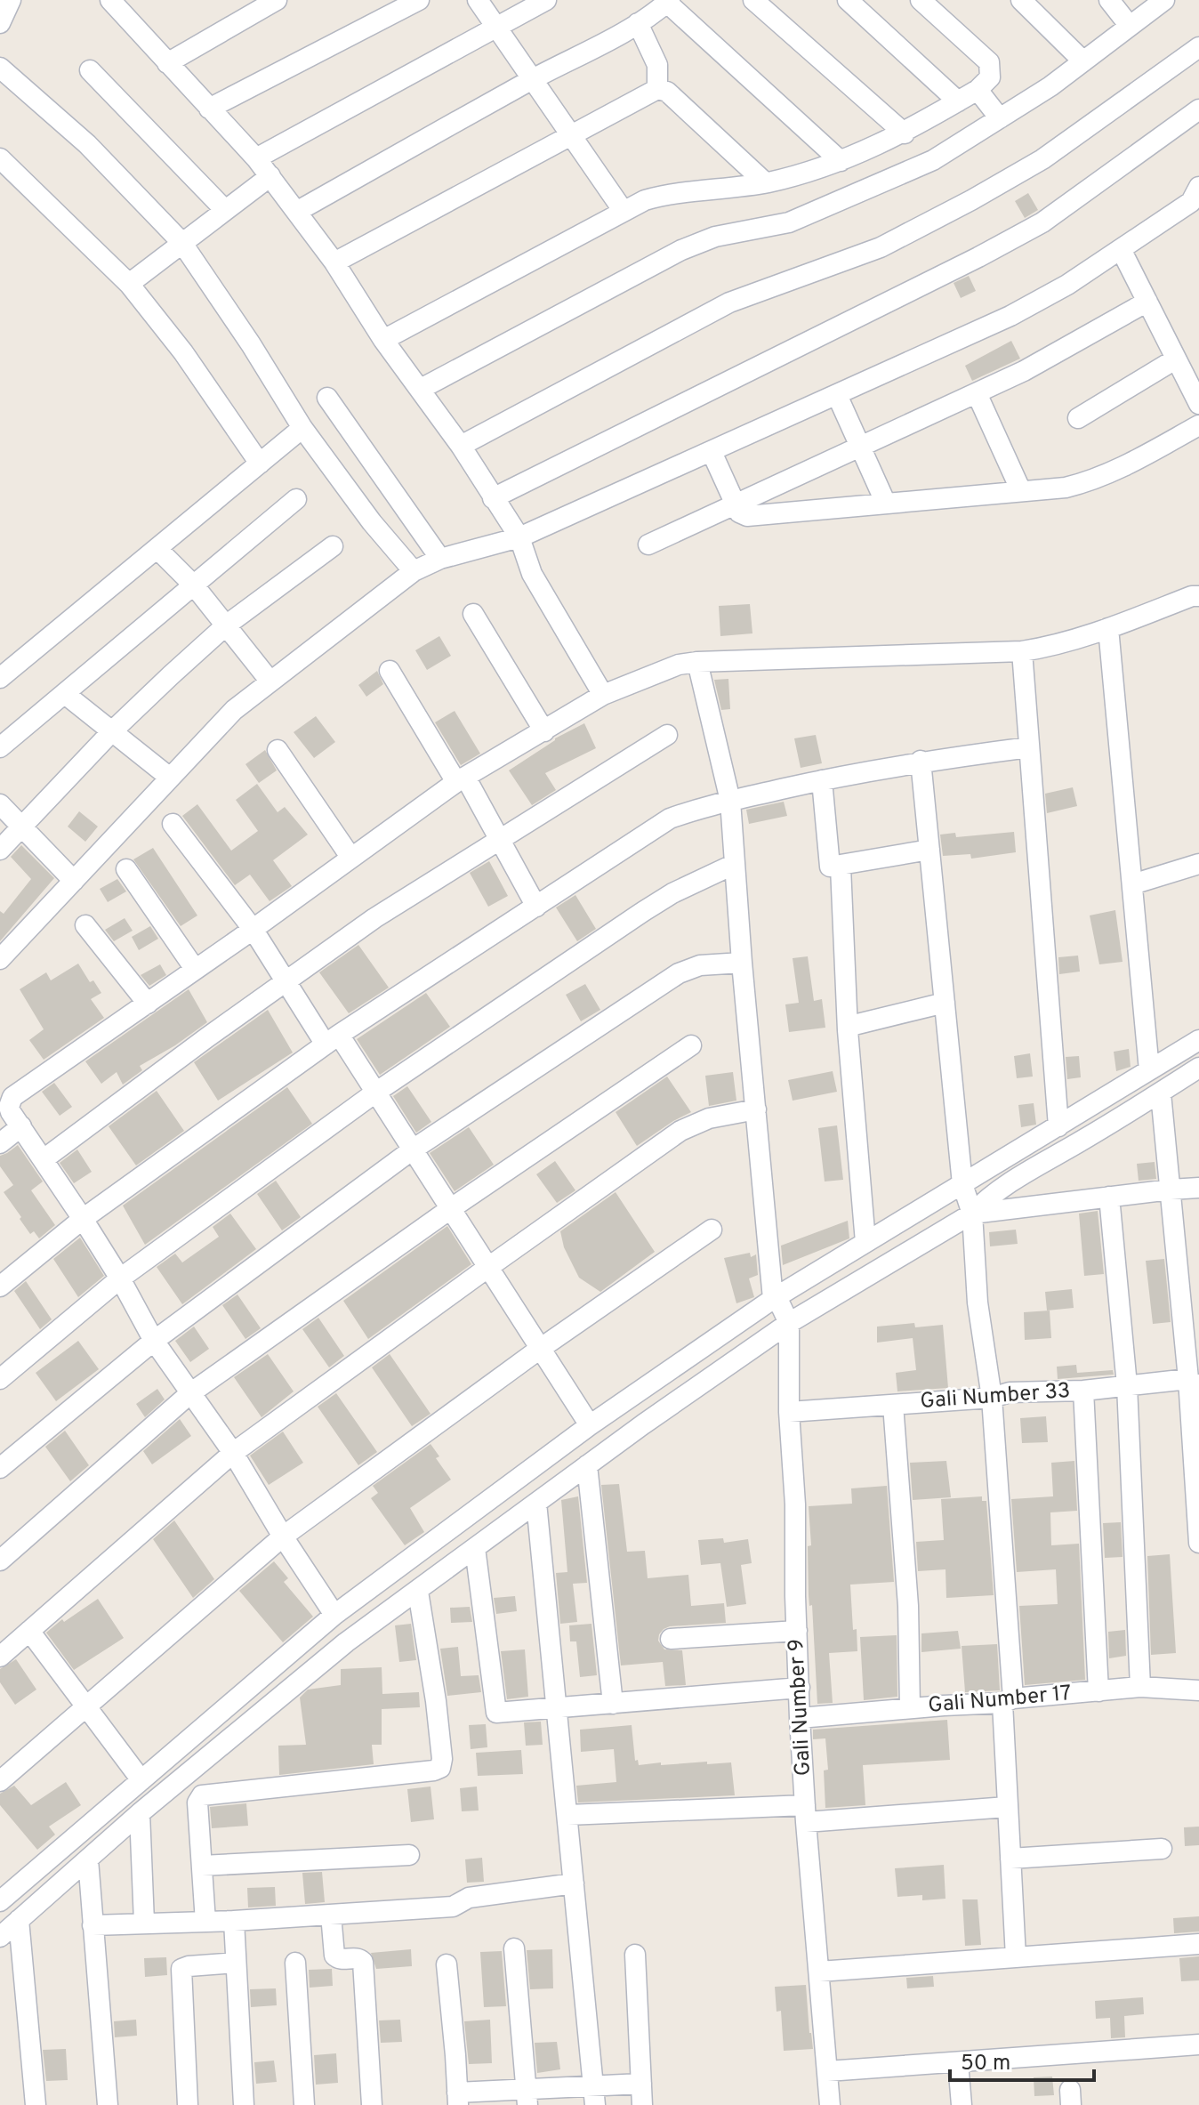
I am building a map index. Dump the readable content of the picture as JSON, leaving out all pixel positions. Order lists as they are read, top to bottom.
{
  "streets": {
    "street": ["Gali Number 33", "Gali Number 17", "Gali Number 9"]
  },
  "crossings": [
    ["Gali Number 33", "Gali Number 9"],
    ["Gali Number 17", "Gali Number 9"]
  ],
  "scale_bar": "50 m"
}
